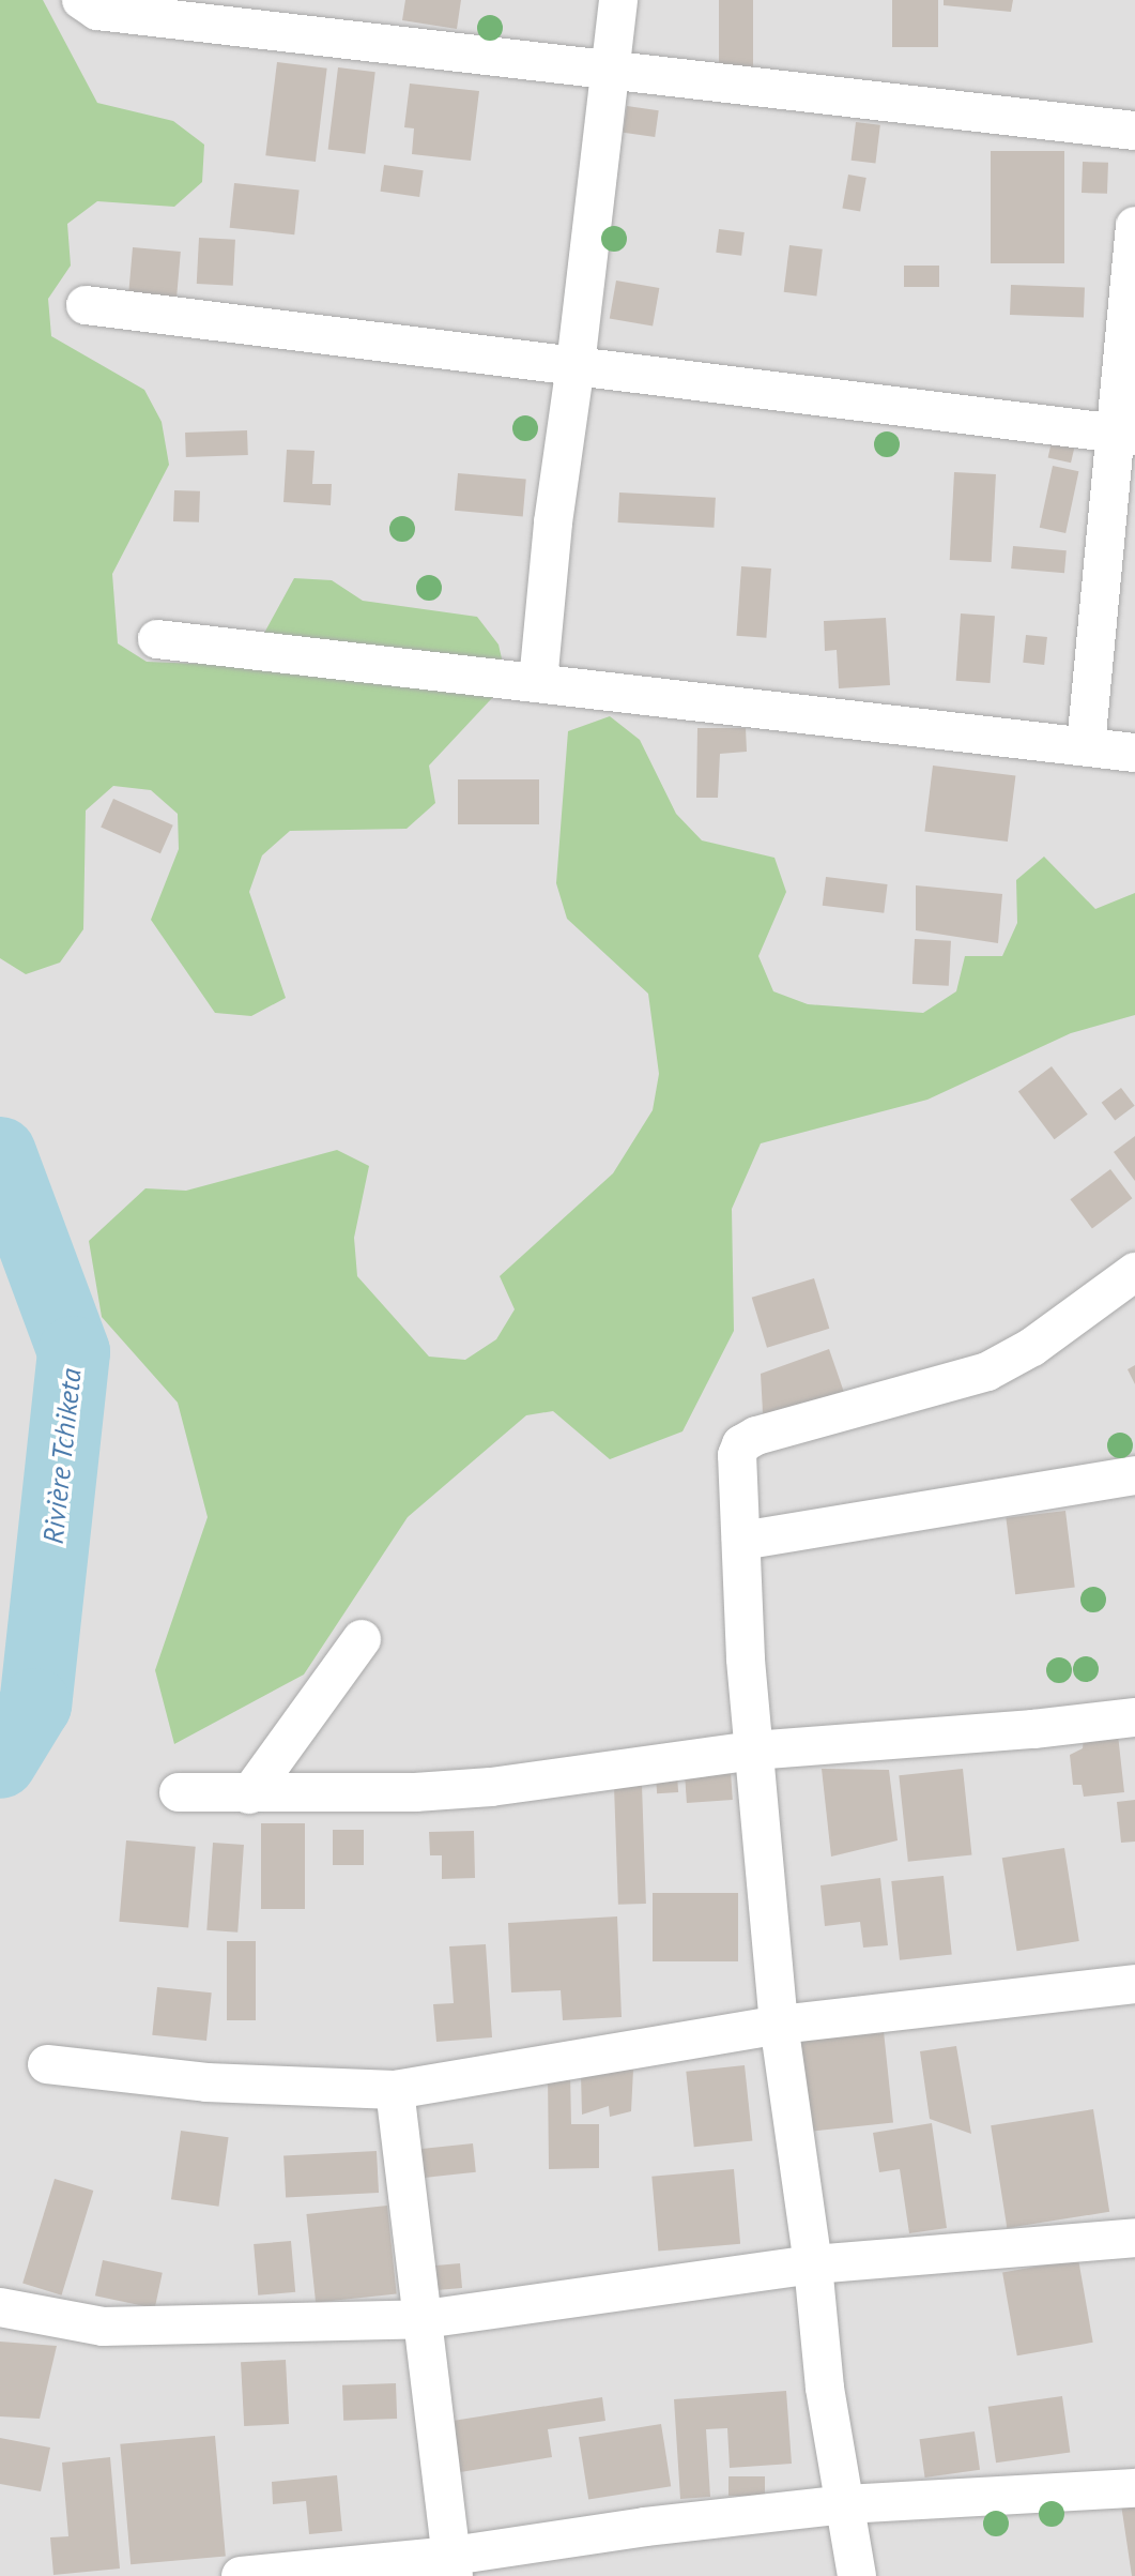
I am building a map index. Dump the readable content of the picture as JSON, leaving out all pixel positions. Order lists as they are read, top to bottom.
{
  "water": ["Rivière Tchiketa"]
}
